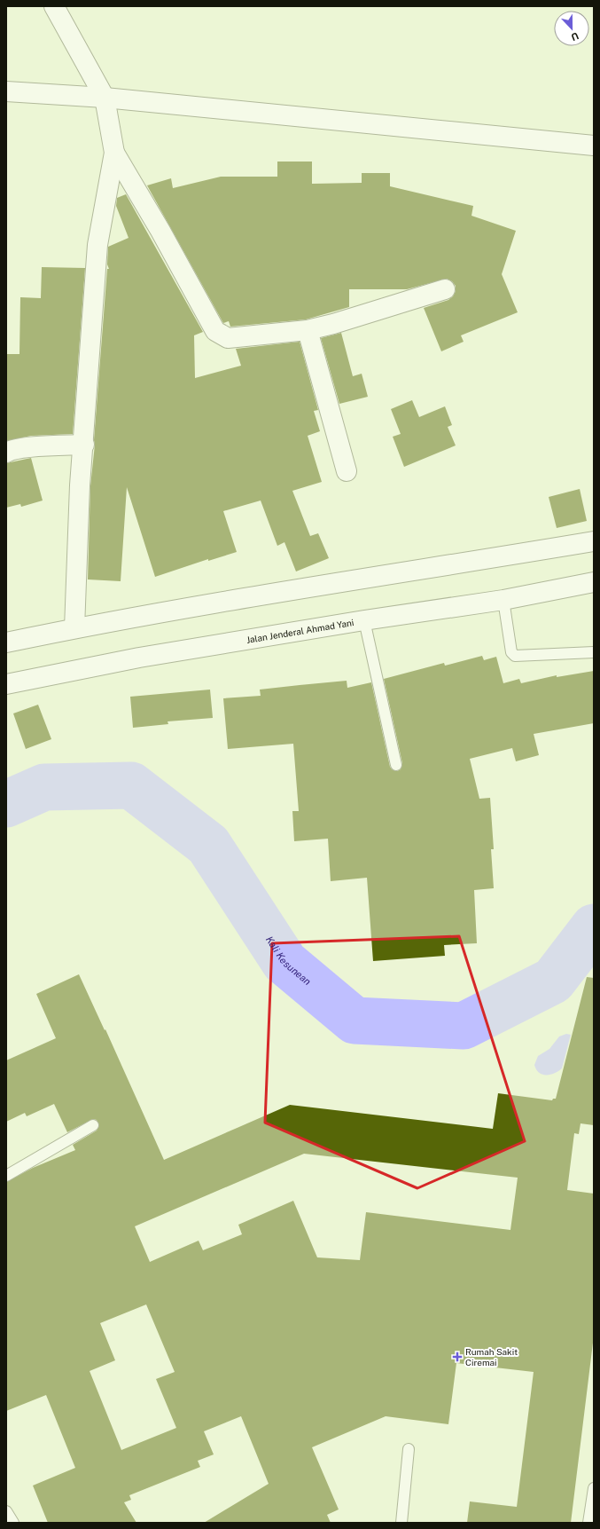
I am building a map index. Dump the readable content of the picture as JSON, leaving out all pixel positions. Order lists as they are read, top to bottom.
{
  "streets": {
    "main road": ["Jalan Jenderal Ahmad Yani"]
  },
  "water": ["Kali Kesunean"],
  "places": {
    "health": ["Rumah Sakit Ciremai"]
  },
  "north": "bottom"
}
